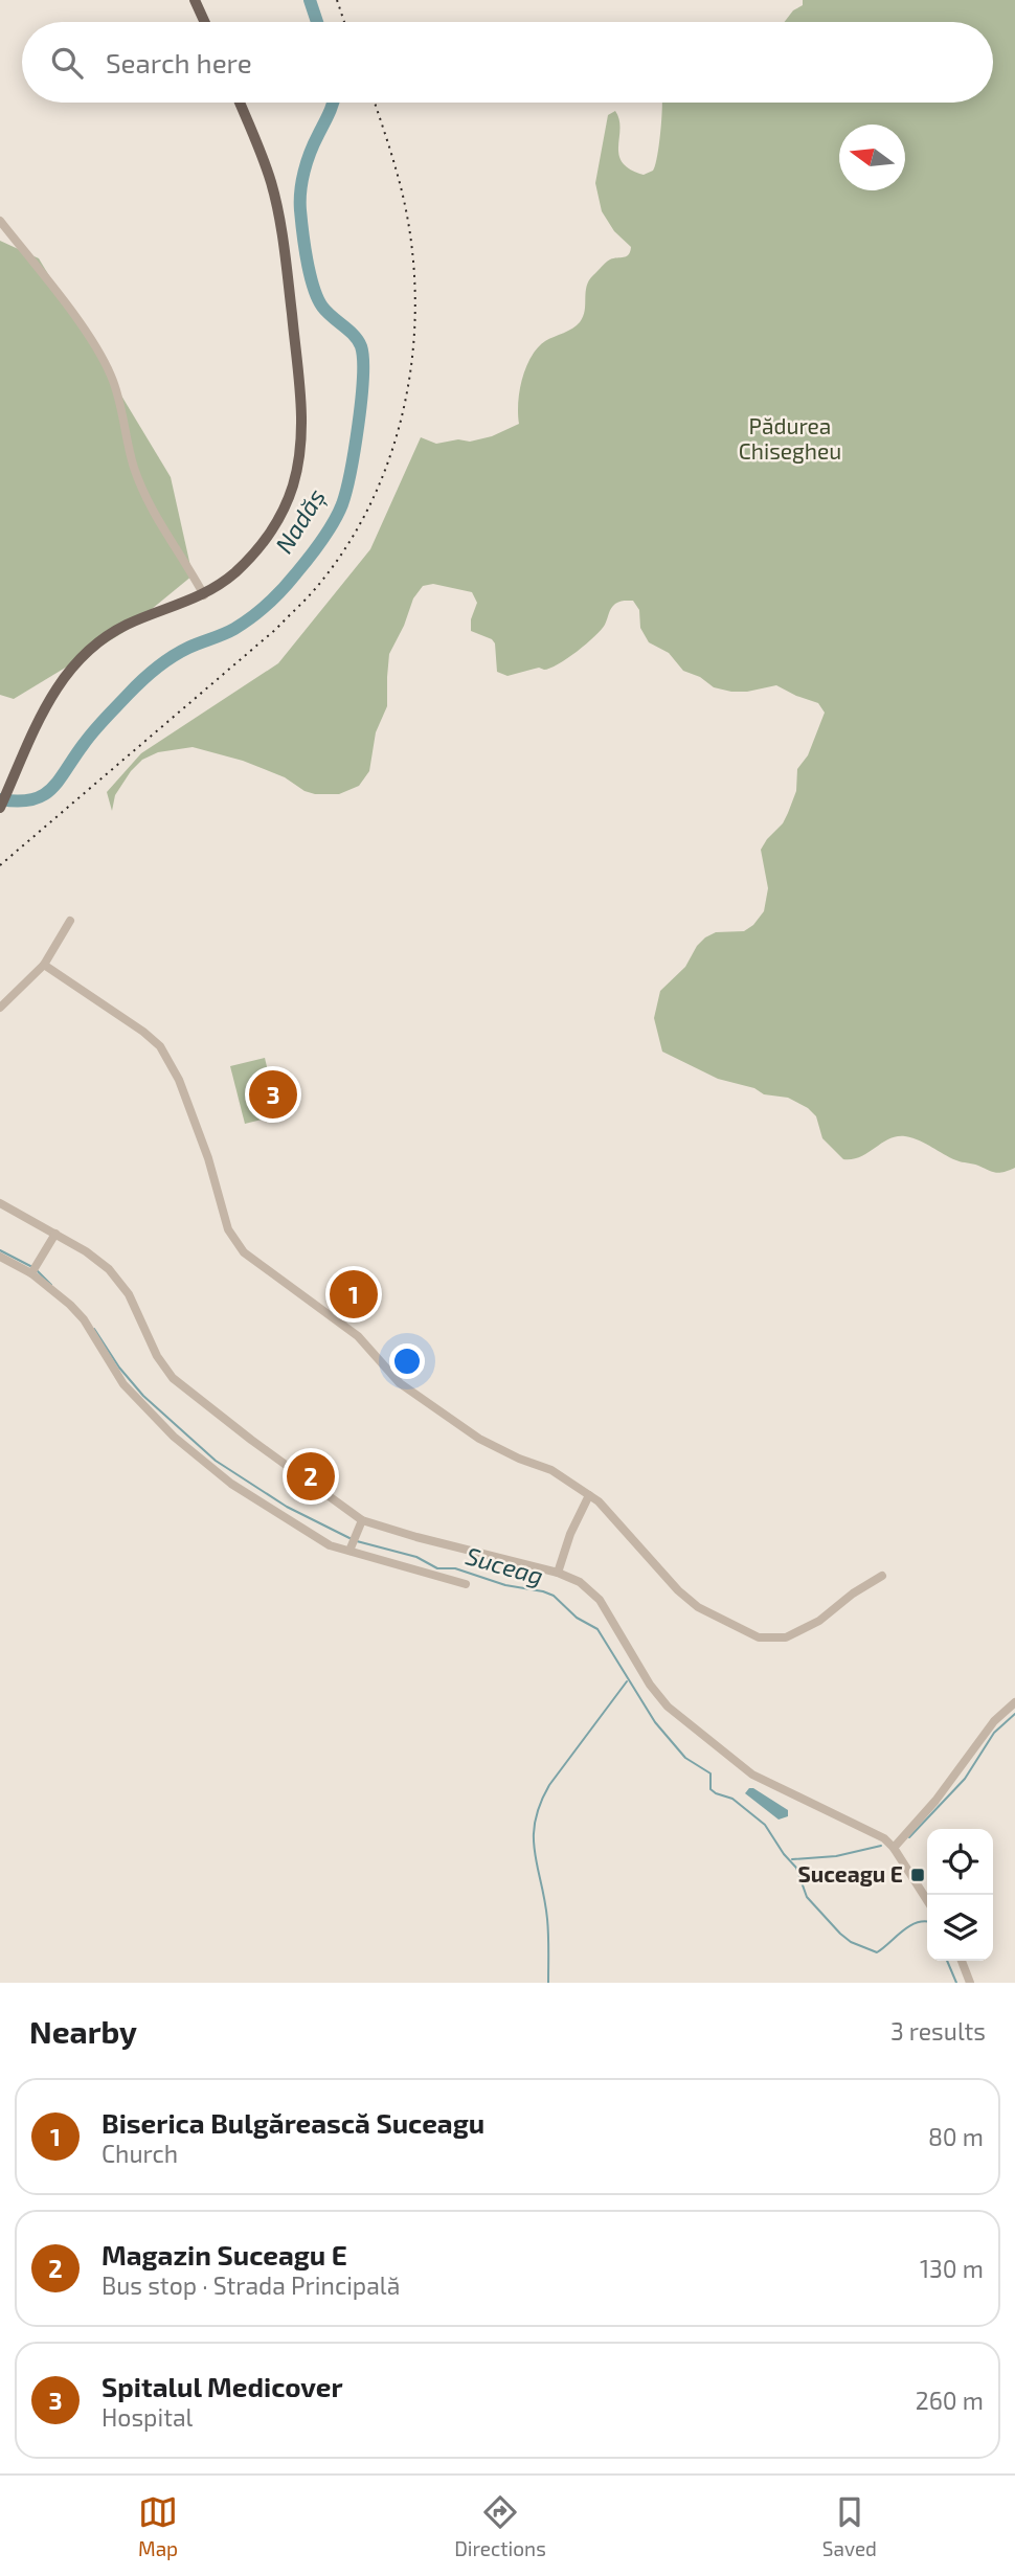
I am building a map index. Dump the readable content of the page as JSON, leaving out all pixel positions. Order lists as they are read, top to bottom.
{
  "water": ["Nadăș", "Suceag"],
  "parks": ["Pădurea Chisegheu"],
  "places": {
    "transit": ["Suceagu E"]
  },
  "north": "left",
  "page": {
    "search": "Search here",
    "pins": ["3", "1", "2"],
    "heading": ["Nearby", "3 results"],
    "list": [
      {
        "mark": "1",
        "name": "Biserica Bulgărească Suceagu",
        "note": "Church",
        "value": "80 m"
      },
      {
        "mark": "2",
        "name": "Magazin Suceagu E",
        "note": "Bus stop · Strada Principală",
        "value": "130 m"
      },
      {
        "mark": "3",
        "name": "Spitalul Medicover",
        "note": "Hospital",
        "value": "260 m"
      }
    ],
    "nav": ["Map", "Directions", "Saved"]
  }
}
